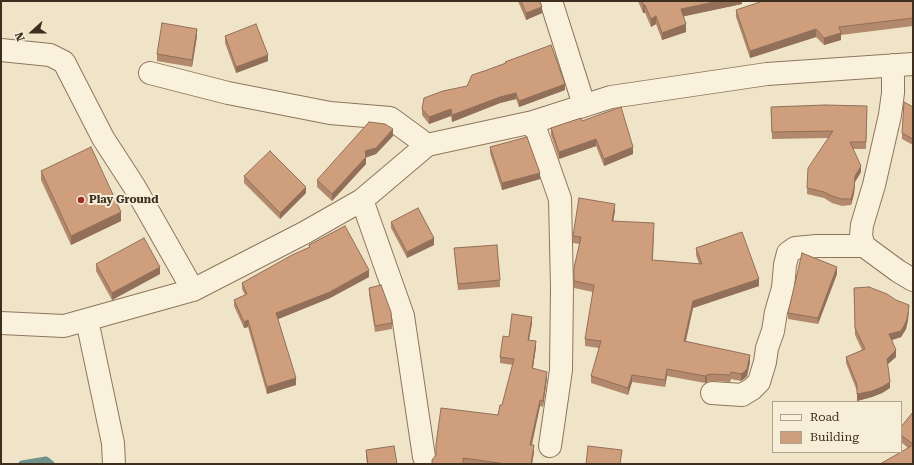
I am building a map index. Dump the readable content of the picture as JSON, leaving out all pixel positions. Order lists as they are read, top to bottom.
{
  "places": ["Play Ground"],
  "legend": ["Road", "Building"],
  "north": "left"
}
